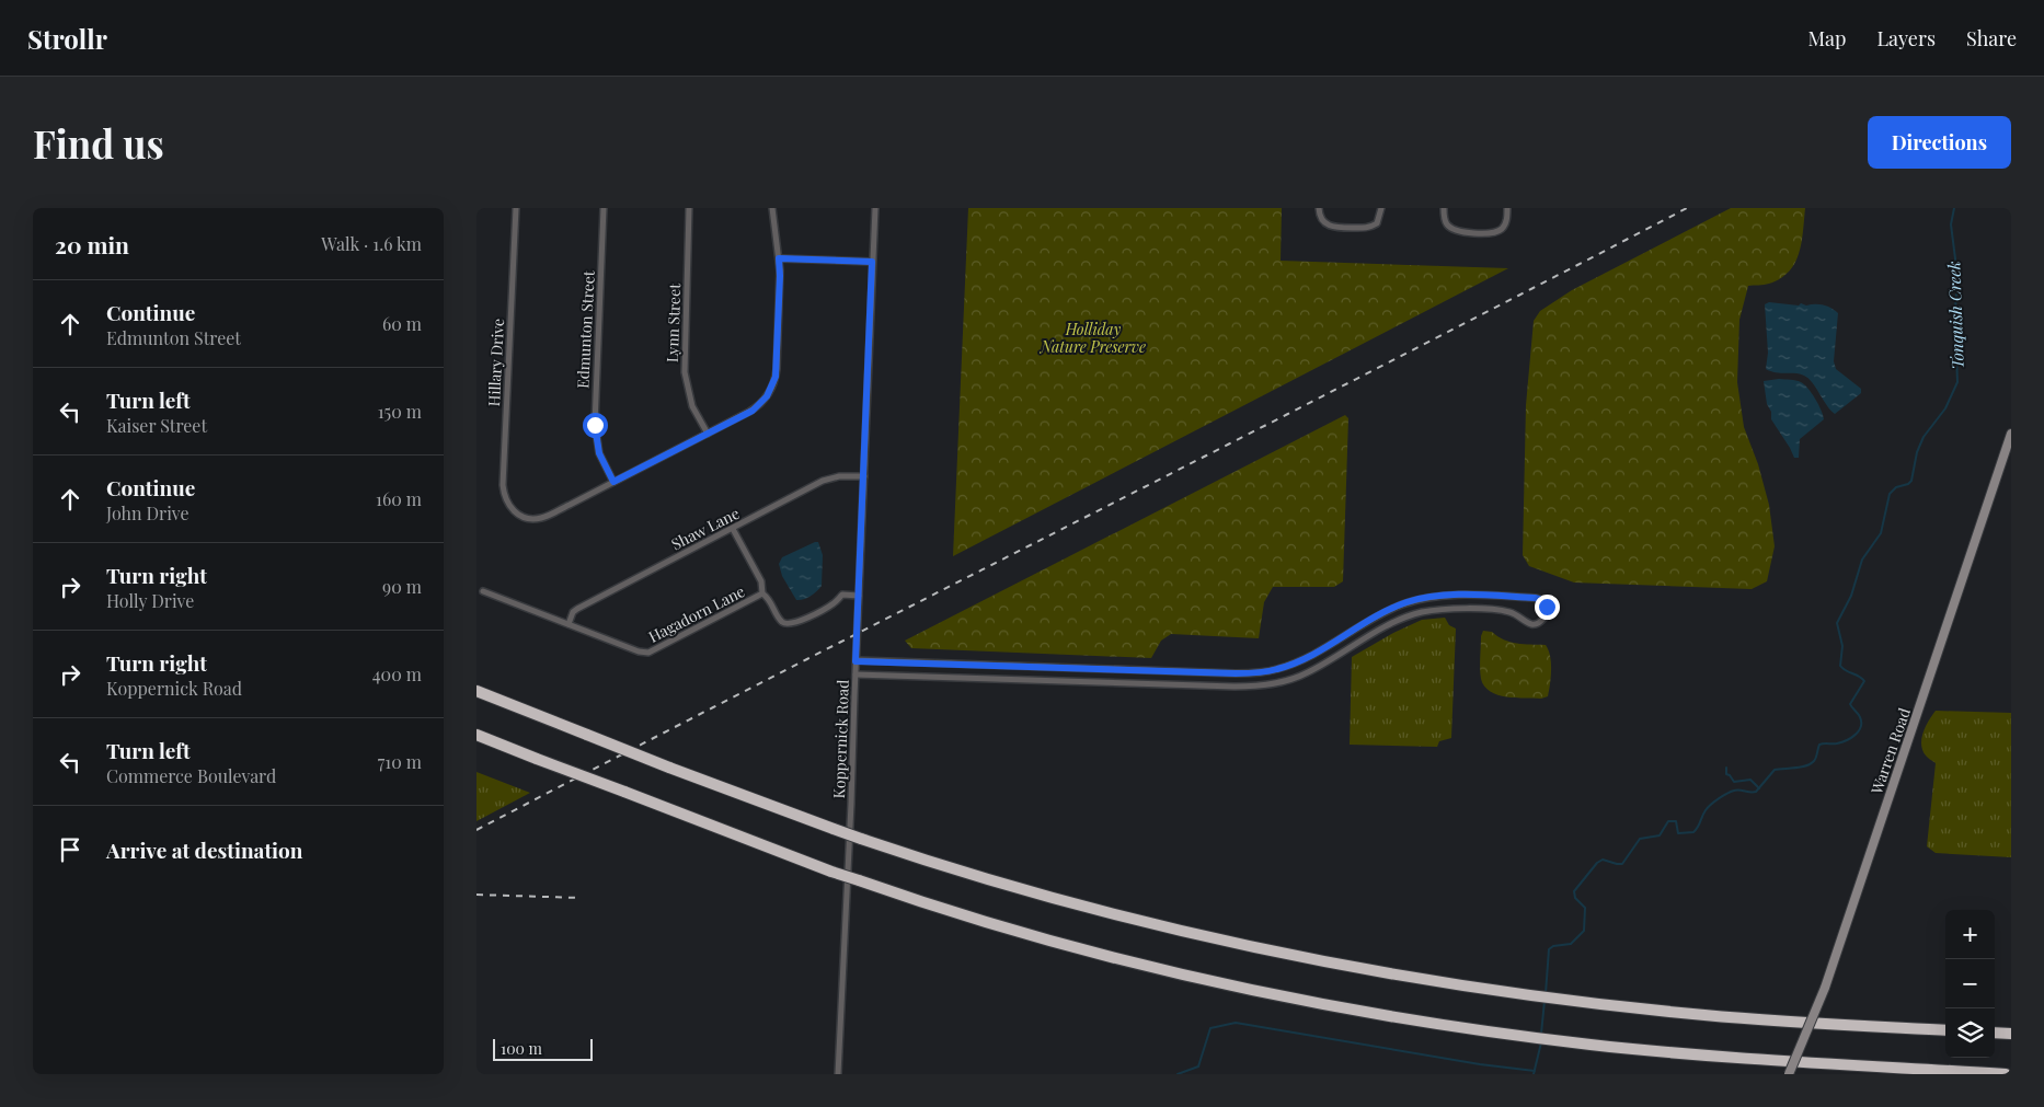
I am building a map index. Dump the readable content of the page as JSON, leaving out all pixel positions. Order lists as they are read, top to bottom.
{
  "streets": {
    "main road": ["Warren Road"],
    "street": [
      "Lynn Street",
      "Edmunton Street",
      "Hillary Drive",
      "Shaw Lane",
      "Hagadorn Lane",
      "Koppernick Road"
    ]
  },
  "crossings": [
    ["Edmunton Street", "Hillary Drive"],
    ["Shaw Lane", "Hagadorn Lane"],
    ["Shaw Lane", "Koppernick Road"]
  ],
  "water": ["Tonquish Creek"],
  "parks": ["Holliday Nature Preserve"],
  "scale_bar": "100 m",
  "page": {
    "header": "Strollr",
    "nav": ["Map", "Layers", "Share"],
    "buttons": "Directions",
    "title": "Find us",
    "heading": ["20 min", "Walk · 1.6 km"],
    "list": [
      ["Continue", "Edmunton Street", "60 m"],
      ["Turn left", "Kaiser Street", "150 m"],
      ["Continue", "John Drive", "160 m"],
      ["Turn right", "Holly Drive", "90 m"],
      ["Turn right", "Koppernick Road", "400 m"],
      ["Turn left", "Commerce Boulevard", "710 m"],
      "Arrive at destination"
    ],
    "map_buttons": ["+", "−"],
    "scale": "100 m"
  }
}
